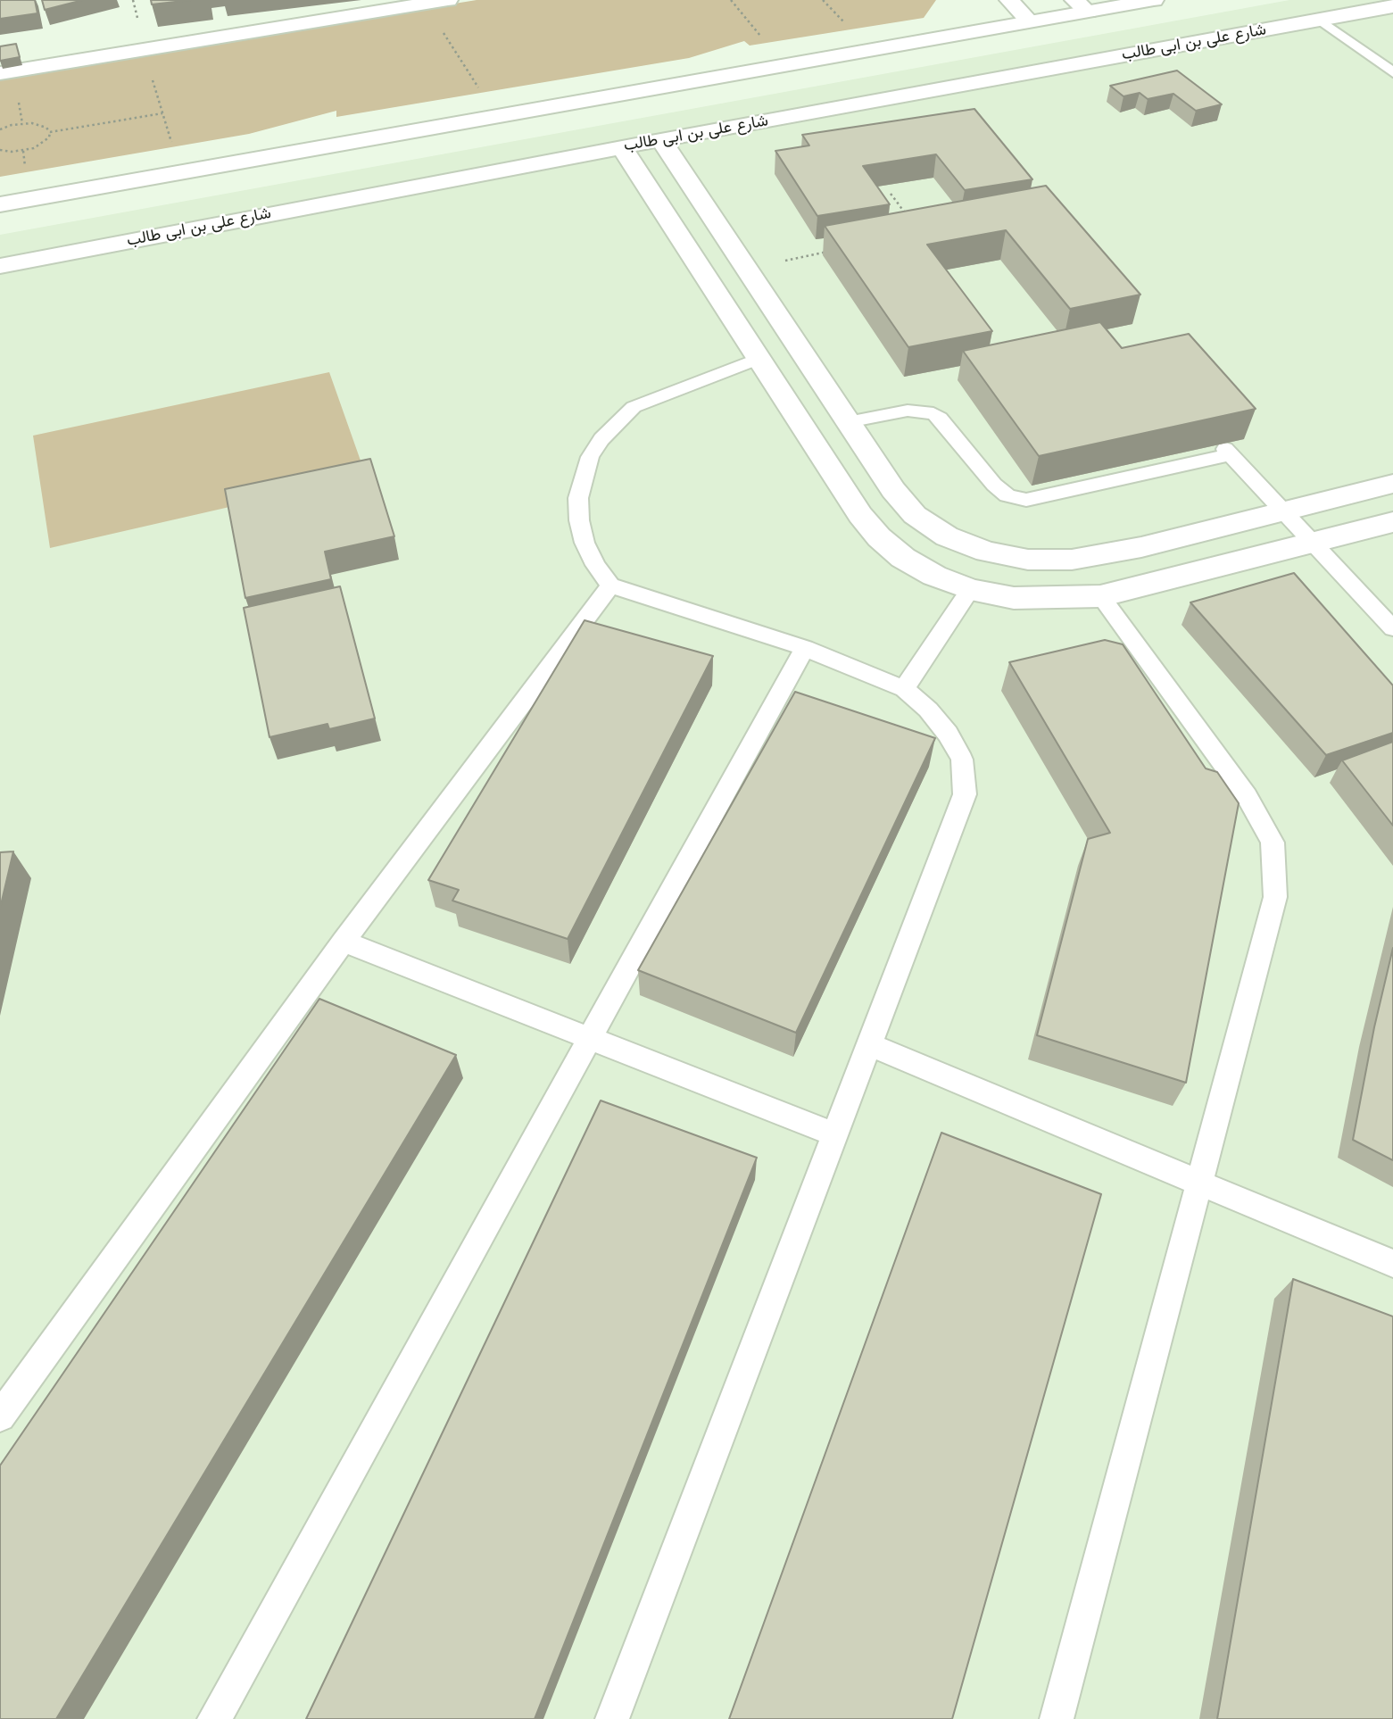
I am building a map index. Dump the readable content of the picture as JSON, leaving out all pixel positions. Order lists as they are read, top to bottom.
{
  "streets": {
    "street": ["شارع على بن ابى طالب"]
  }
}
